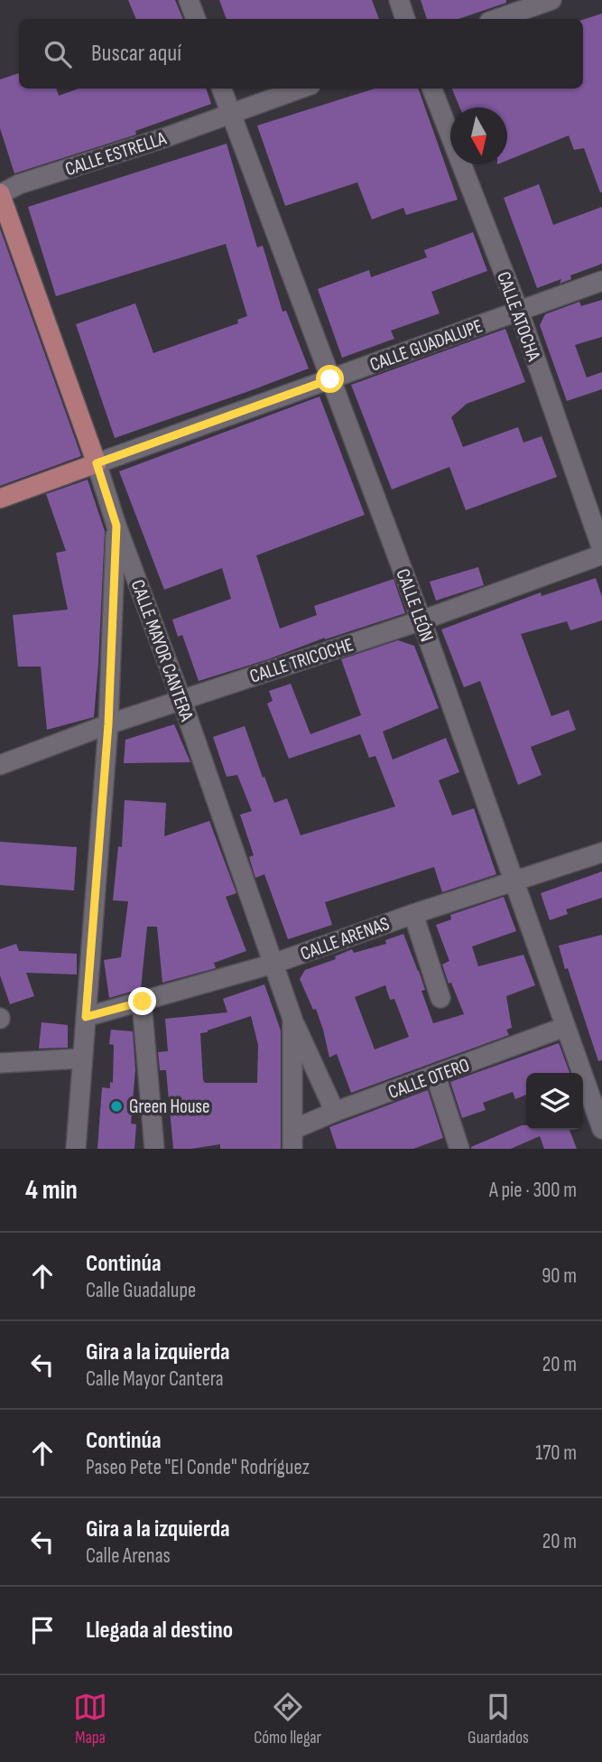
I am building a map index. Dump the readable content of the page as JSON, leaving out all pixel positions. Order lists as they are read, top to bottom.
{
  "streets": {
    "main road": ["CALLE GUADALUPE", "CALLE MAYOR CANTERA"],
    "street": [
      "CALLE ESTRELLA",
      "CALLE ATOCHA",
      "CALLE LEÓN",
      "CALLE TRICOCHE",
      "CALLE ARENAS",
      "CALLE OTERO"
    ]
  },
  "crossings": [
    ["CALLE ESTRELLA", "CALLE LEÓN"],
    ["CALLE ESTRELLA", "CALLE MAYOR CANTERA"],
    ["CALLE ATOCHA", "CALLE GUADALUPE"],
    ["CALLE GUADALUPE", "CALLE LEÓN"],
    ["CALLE GUADALUPE", "CALLE MAYOR CANTERA"],
    ["CALLE LEÓN", "CALLE TRICOCHE"],
    ["CALLE LEÓN", "CALLE ARENAS"],
    ["CALLE LEÓN", "CALLE OTERO"],
    ["CALLE MAYOR CANTERA", "CALLE TRICOCHE"],
    ["CALLE MAYOR CANTERA", "CALLE ARENAS"]
  ],
  "places": ["Green House"],
  "north": "bottom",
  "page": {
    "search": "Buscar aquí",
    "heading": ["4 min", "A pie · 300 m"],
    "list": [
      ["Continúa", "Calle Guadalupe", "90 m"],
      ["Gira a la izquierda", "Calle Mayor Cantera", "20 m"],
      ["Continúa", "Paseo Pete \"El Conde\" Rodríguez", "170 m"],
      ["Gira a la izquierda", "Calle Arenas", "20 m"],
      "Llegada al destino"
    ],
    "nav": ["Mapa", "Cómo llegar", "Guardados"]
  }
}
